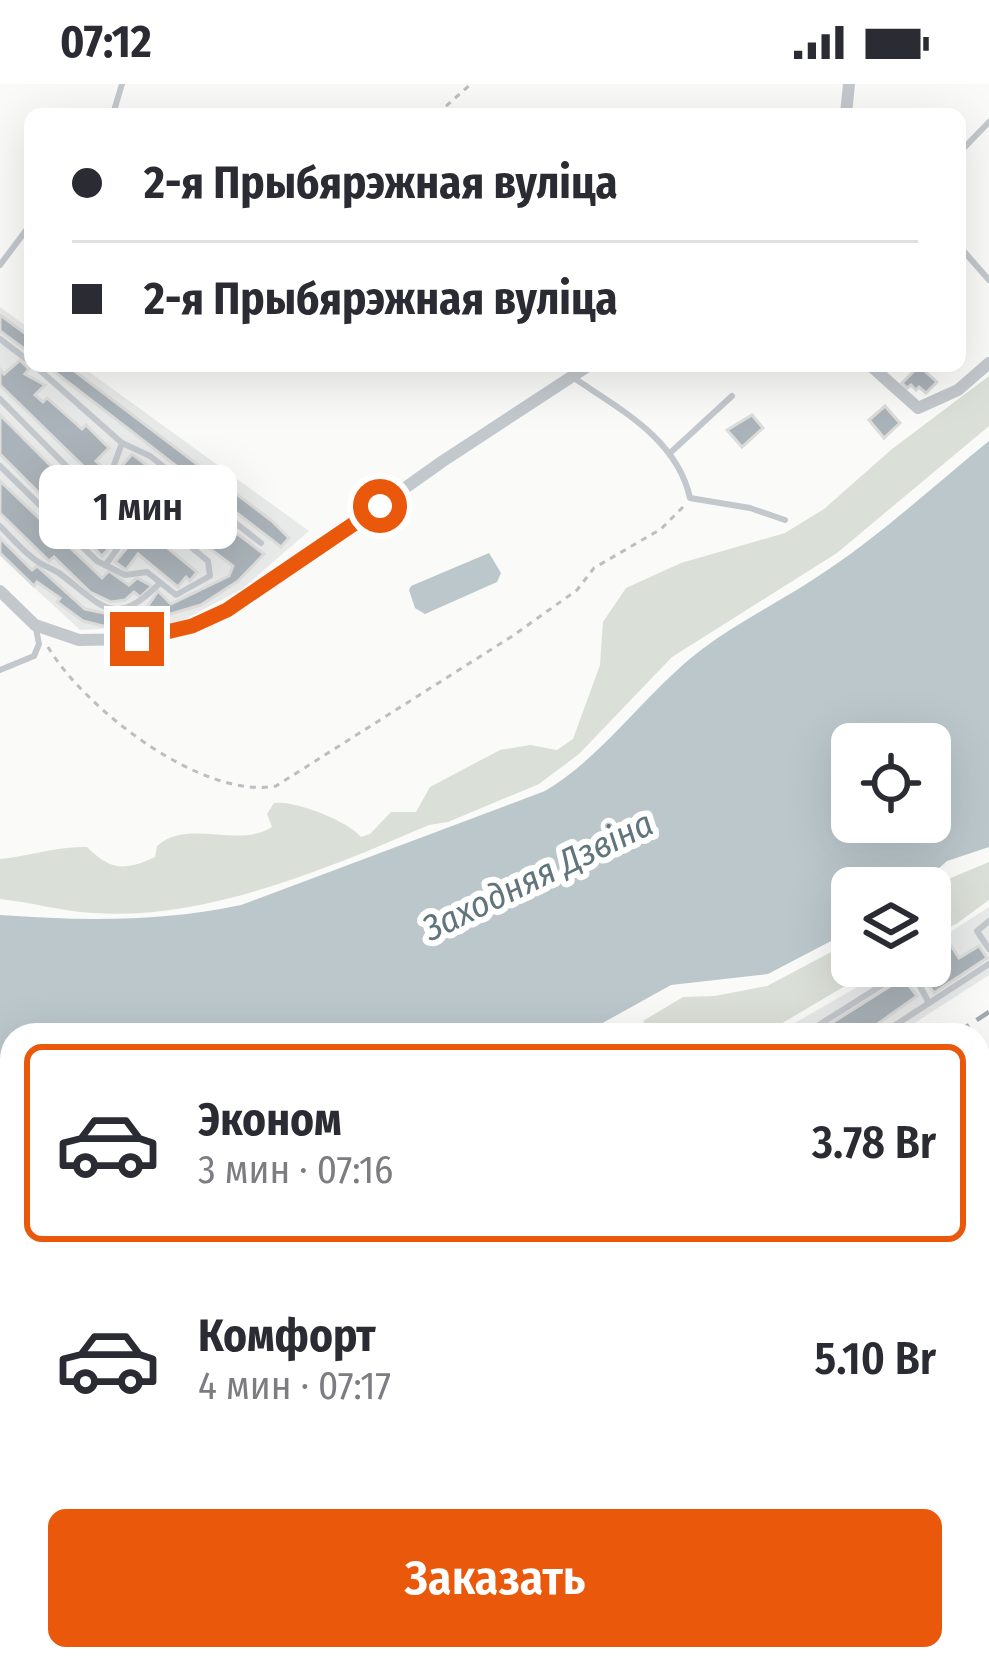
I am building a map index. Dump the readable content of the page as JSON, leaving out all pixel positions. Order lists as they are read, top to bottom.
{
  "water": ["Заходняя Дзвіна"],
  "page": {
    "status": "07:12",
    "banner": ["2-я Прыбярэжная вуліца", "2-я Прыбярэжная вуліца"],
    "bubble": "1 мин",
    "list": [
      {
        "name": "Эконом",
        "note": "3 мин · 07:16",
        "value": "3.78 Br"
      },
      {
        "name": "Комфорт",
        "note": "4 мин · 07:17",
        "value": "5.10 Br"
      }
    ],
    "buttons": "Заказать"
  }
}
